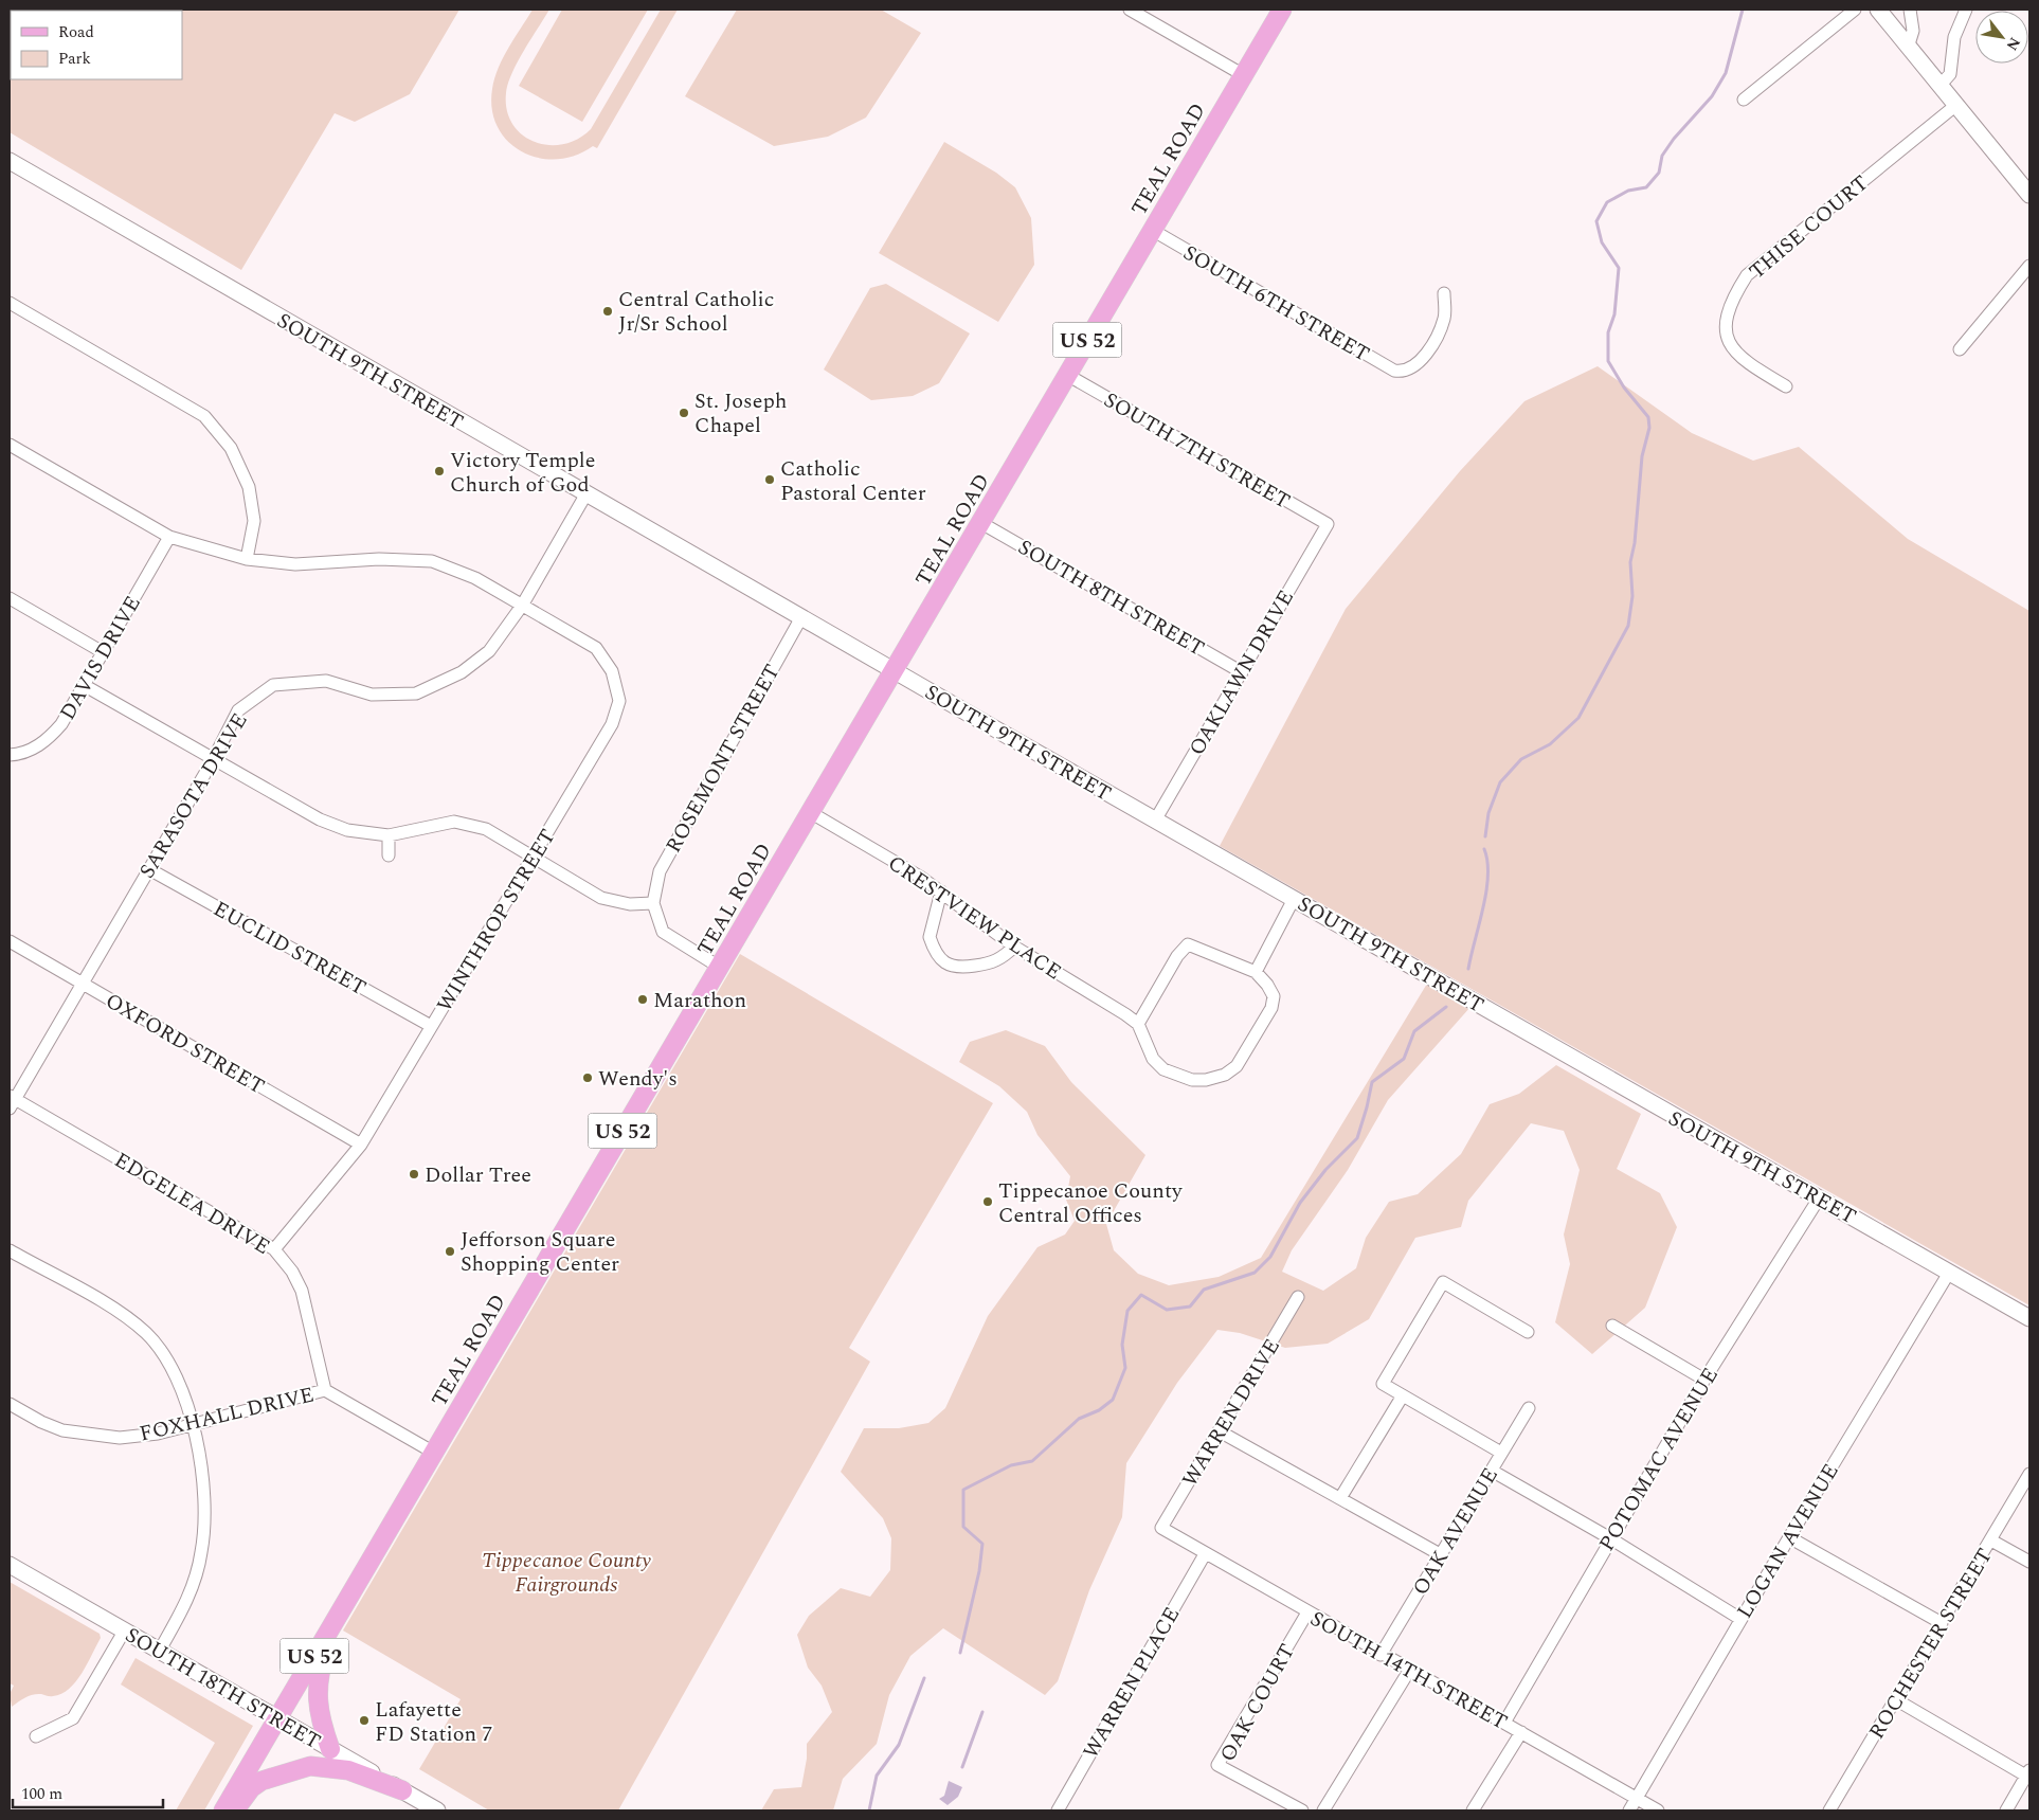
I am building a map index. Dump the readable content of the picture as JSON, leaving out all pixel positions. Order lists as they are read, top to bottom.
{
  "streets": {
    "main road": ["TEAL ROAD", "US 52"],
    "street": [
      "THISE COURT",
      "SOUTH 6TH STREET",
      "SOUTH 9TH STREET",
      "SOUTH 7TH STREET",
      "SOUTH 8TH STREET",
      "DAVIS DRIVE",
      "OAKLAWN DRIVE",
      "ROSEMONT STREET",
      "SARASOTA DRIVE",
      "CRESTVIEW PLACE",
      "WINTHROP STREET",
      "EUCLID STREET",
      "OXFORD STREET",
      "EDGELEA DRIVE",
      "WARREN DRIVE",
      "FOXHALL DRIVE",
      "POTOMAC AVENUE",
      "OAK AVENUE",
      "LOGAN AVENUE",
      "ROCHESTER STREET",
      "SOUTH 14TH STREET",
      "WARREN PLACE",
      "SOUTH 18TH STREET",
      "OAK COURT"
    ]
  },
  "crossings": [
    ["TEAL ROAD", "SOUTH 6TH STREET"],
    ["TEAL ROAD", "SOUTH 9TH STREET"],
    ["TEAL ROAD", "SOUTH 7TH STREET"],
    ["TEAL ROAD", "SOUTH 8TH STREET"],
    ["TEAL ROAD", "CRESTVIEW PLACE"],
    ["TEAL ROAD", "SOUTH 18TH STREET"],
    ["SOUTH 9TH STREET", "OAKLAWN DRIVE"],
    ["SOUTH 9TH STREET", "ROSEMONT STREET"],
    ["SOUTH 9TH STREET", "SARASOTA DRIVE"],
    ["SOUTH 9TH STREET", "POTOMAC AVENUE"],
    ["SOUTH 9TH STREET", "LOGAN AVENUE"],
    ["SOUTH 7TH STREET", "OAKLAWN DRIVE"],
    ["SOUTH 8TH STREET", "OAKLAWN DRIVE"],
    ["DAVIS DRIVE", "WINTHROP STREET"],
    ["SARASOTA DRIVE", "WINTHROP STREET"],
    ["SARASOTA DRIVE", "EUCLID STREET"],
    ["SARASOTA DRIVE", "OXFORD STREET"],
    ["SARASOTA DRIVE", "EDGELEA DRIVE"],
    ["WINTHROP STREET", "EUCLID STREET"],
    ["WINTHROP STREET", "OXFORD STREET"],
    ["WINTHROP STREET", "EDGELEA DRIVE"],
    ["EDGELEA DRIVE", "FOXHALL DRIVE"],
    ["WARREN DRIVE", "SOUTH 14TH STREET"],
    ["POTOMAC AVENUE", "SOUTH 14TH STREET"],
    ["OAK AVENUE", "SOUTH 14TH STREET"],
    ["LOGAN AVENUE", "SOUTH 14TH STREET"],
    ["SOUTH 14TH STREET", "WARREN PLACE"],
    ["SOUTH 14TH STREET", "OAK COURT"]
  ],
  "parks": ["Tippecanoe County Fairgrounds"],
  "places": [
    "Central Catholic Jr/Sr School",
    "St. Joseph Chapel",
    "Victory Temple Church of God",
    "Catholic Pastoral Center",
    "Marathon",
    "Wendy's",
    "Dollar Tree",
    "Tippecanoe County Central Offices",
    "Jefforson Square Shopping Center",
    "Lafayette FD Station 7"
  ],
  "legend": ["Road", "Park"],
  "scale_bar": "100 m",
  "north": "bottom right"
}
